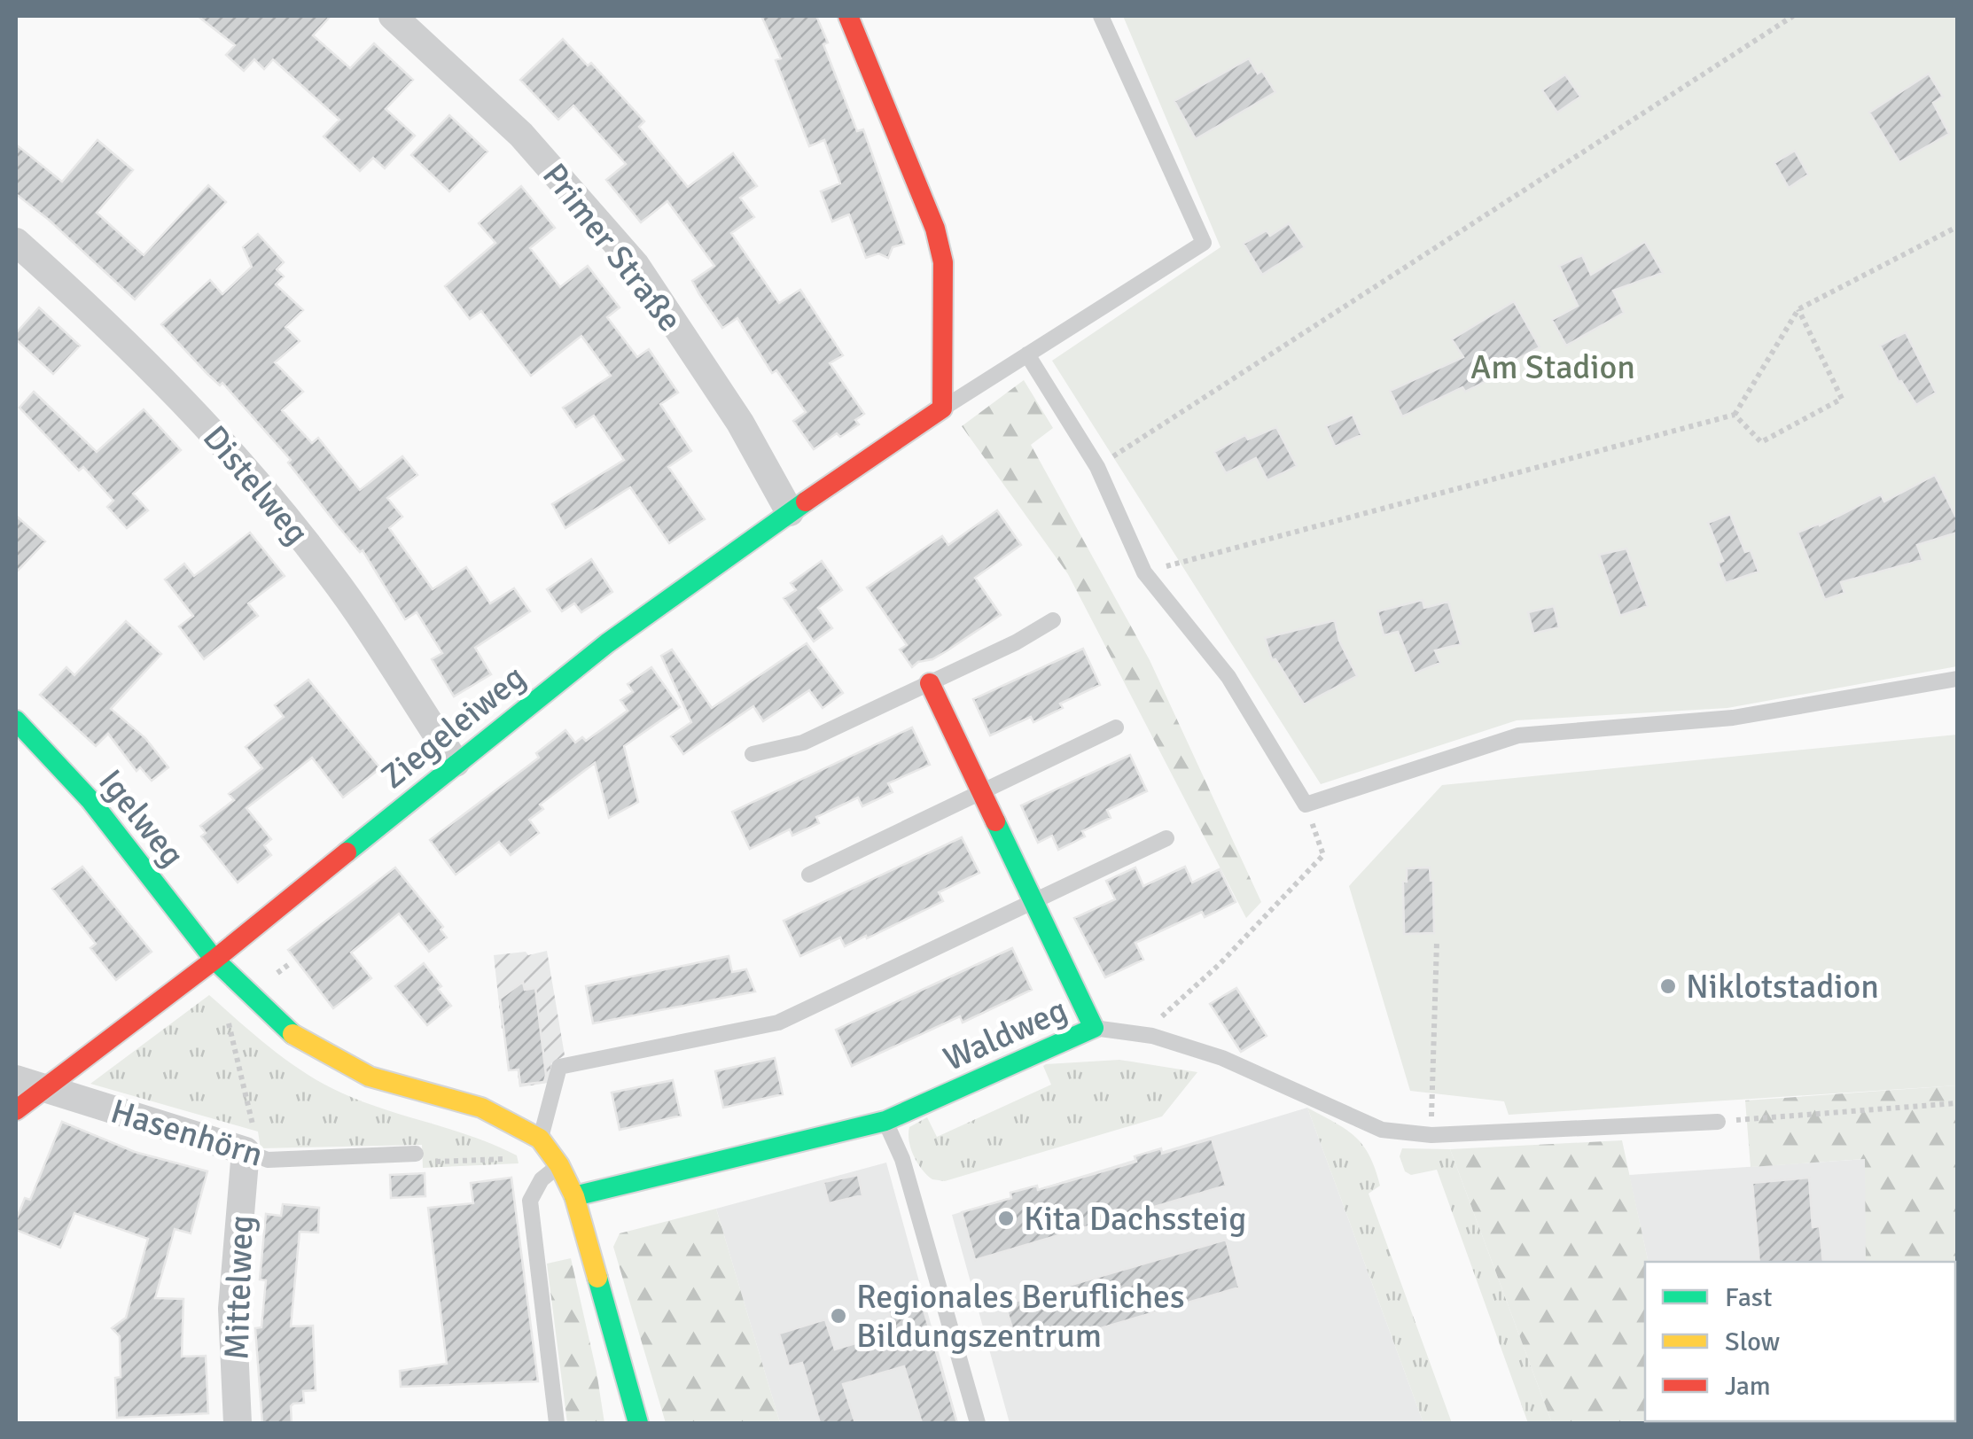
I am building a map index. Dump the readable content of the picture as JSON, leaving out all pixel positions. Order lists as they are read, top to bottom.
{
  "streets": {
    "street": [
      "Primer Straße",
      "Distelweg",
      "Ziegeleiweg",
      "Igelweg",
      "Waldweg",
      "Hasenhörn",
      "Mittelweg"
    ]
  },
  "crossings": [
    ["Primer Straße", "Ziegeleiweg"],
    ["Distelweg", "Ziegeleiweg"],
    ["Ziegeleiweg", "Igelweg"],
    ["Ziegeleiweg", "Hasenhörn"],
    ["Hasenhörn", "Mittelweg"]
  ],
  "parks": ["Am Stadion"],
  "places": ["Niklotstadion", "Kita Dachssteig", "Regionales Berufliches Bildungszentrum"],
  "legend": ["Fast", "Slow", "Jam"]
}
